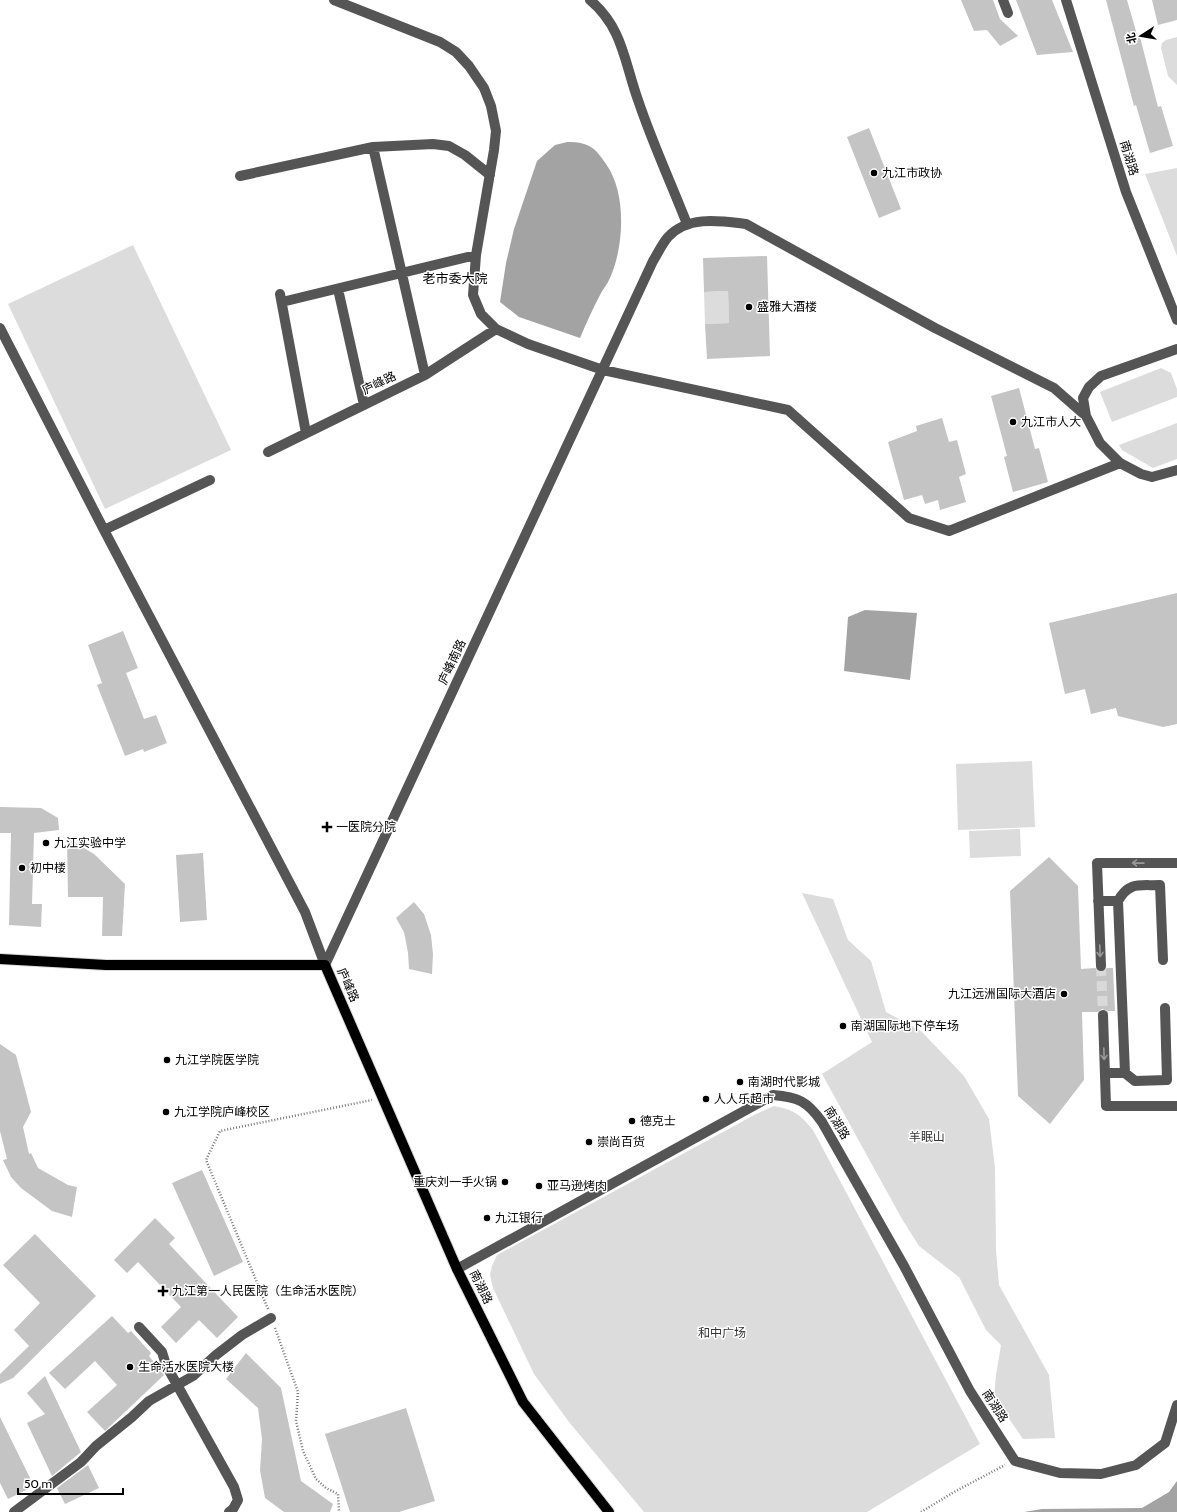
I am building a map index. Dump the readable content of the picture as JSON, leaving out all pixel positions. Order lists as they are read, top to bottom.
{
  "streets": {
    "main road": ["南湖路", "庐峰路"],
    "street": ["庐峰南路"]
  },
  "crossings": [
    ["南湖路", "庐峰路"],
    ["庐峰路", "庐峰南路"]
  ],
  "districts": ["老市委大院"],
  "parks": ["羊眠山", "和中广场"],
  "places": {
    "other": [
      "九江市政协",
      "盛雅大酒楼",
      "九江市人大",
      "九江实验中学",
      "初中楼",
      "九江远洲国际大酒店",
      "南湖国际地下停车场",
      "九江学院医学院",
      "南湖时代影城",
      "人人乐超市",
      "九江学院庐峰校区",
      "德克士",
      "崇尚百货",
      "重庆刘一手火锅",
      "亚马逊烤肉",
      "九江银行",
      "生命活水医院大楼"
    ],
    "health": ["一医院分院", "九江第一人民医院（生命活水医院）"]
  },
  "scale_bar": "50 m",
  "north": "left"
}
